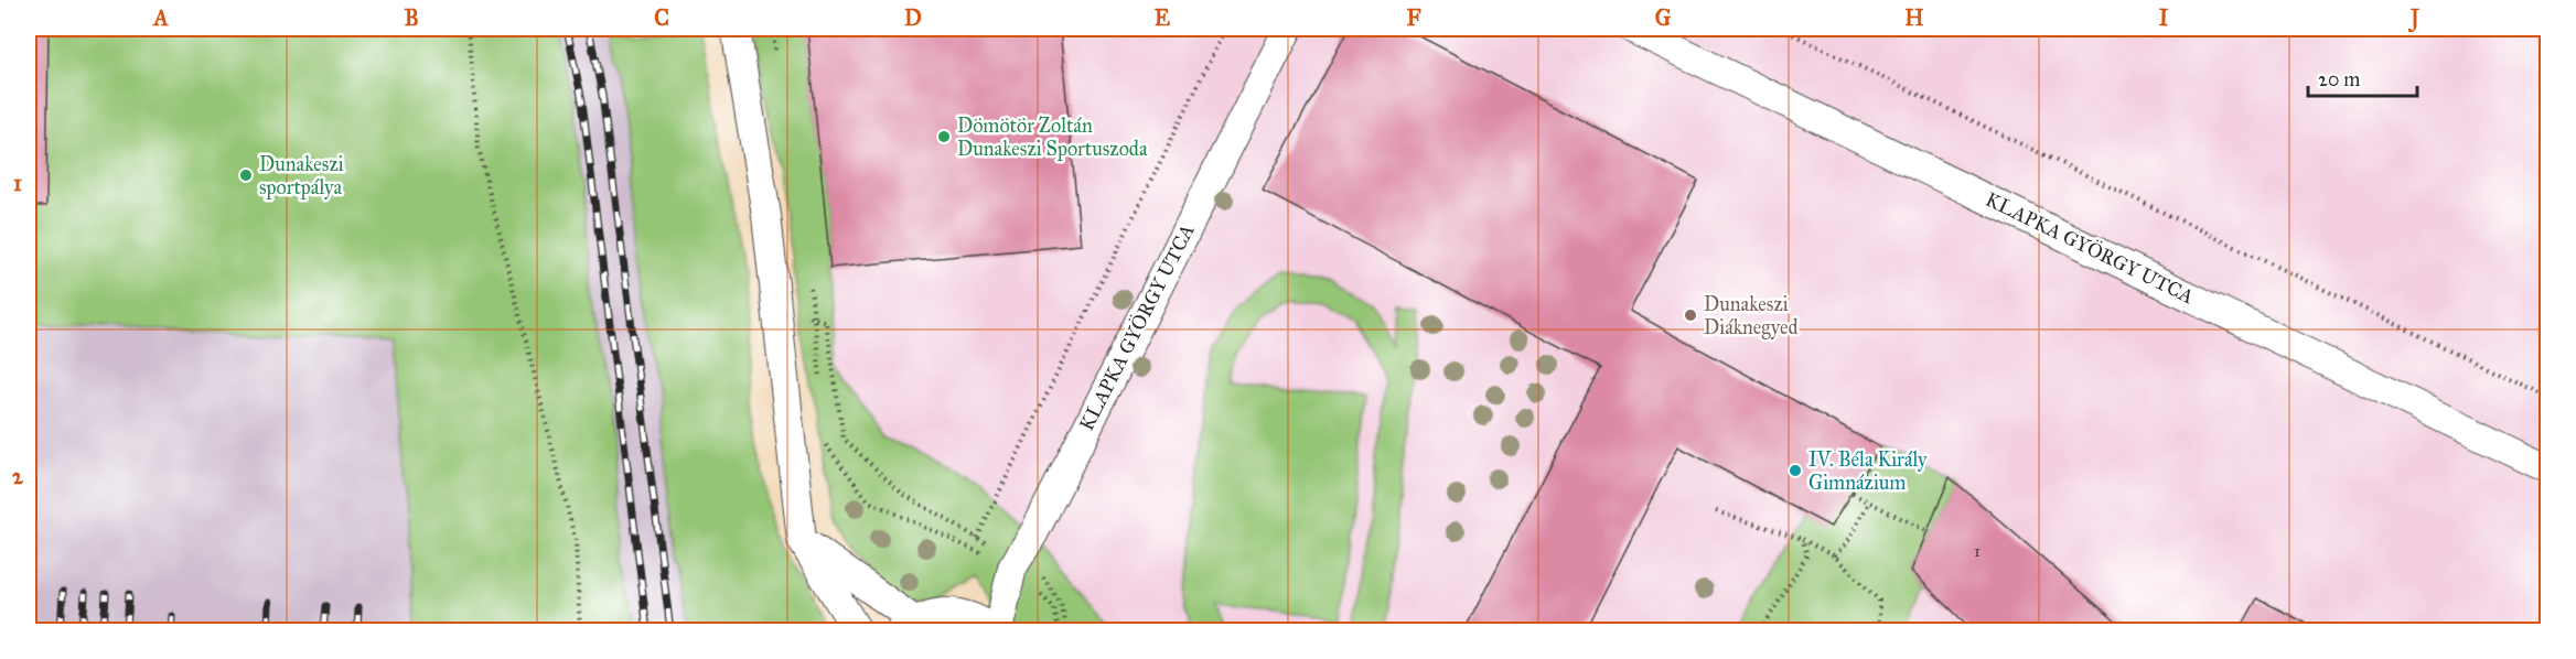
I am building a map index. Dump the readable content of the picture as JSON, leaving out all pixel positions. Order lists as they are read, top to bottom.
{
  "streets": {
    "street": ["KLAPKA GYÖRGY UTCA"]
  },
  "places": [
    "Dömötör Zoltán Dunakeszi Sportuszoda",
    "Dunakeszi sportpálya",
    "Dunakeszi Diáknegyed",
    "IV. Béla Király Gimnázium"
  ],
  "house_numbers": ["1"],
  "scale_bar": "20 m",
  "grid": {
    "columns": [
      "A",
      "B",
      "C",
      "D",
      "E",
      "F",
      "G",
      "H",
      "I",
      "J"
    ],
    "rows": ["1", "2"]
  }
}
